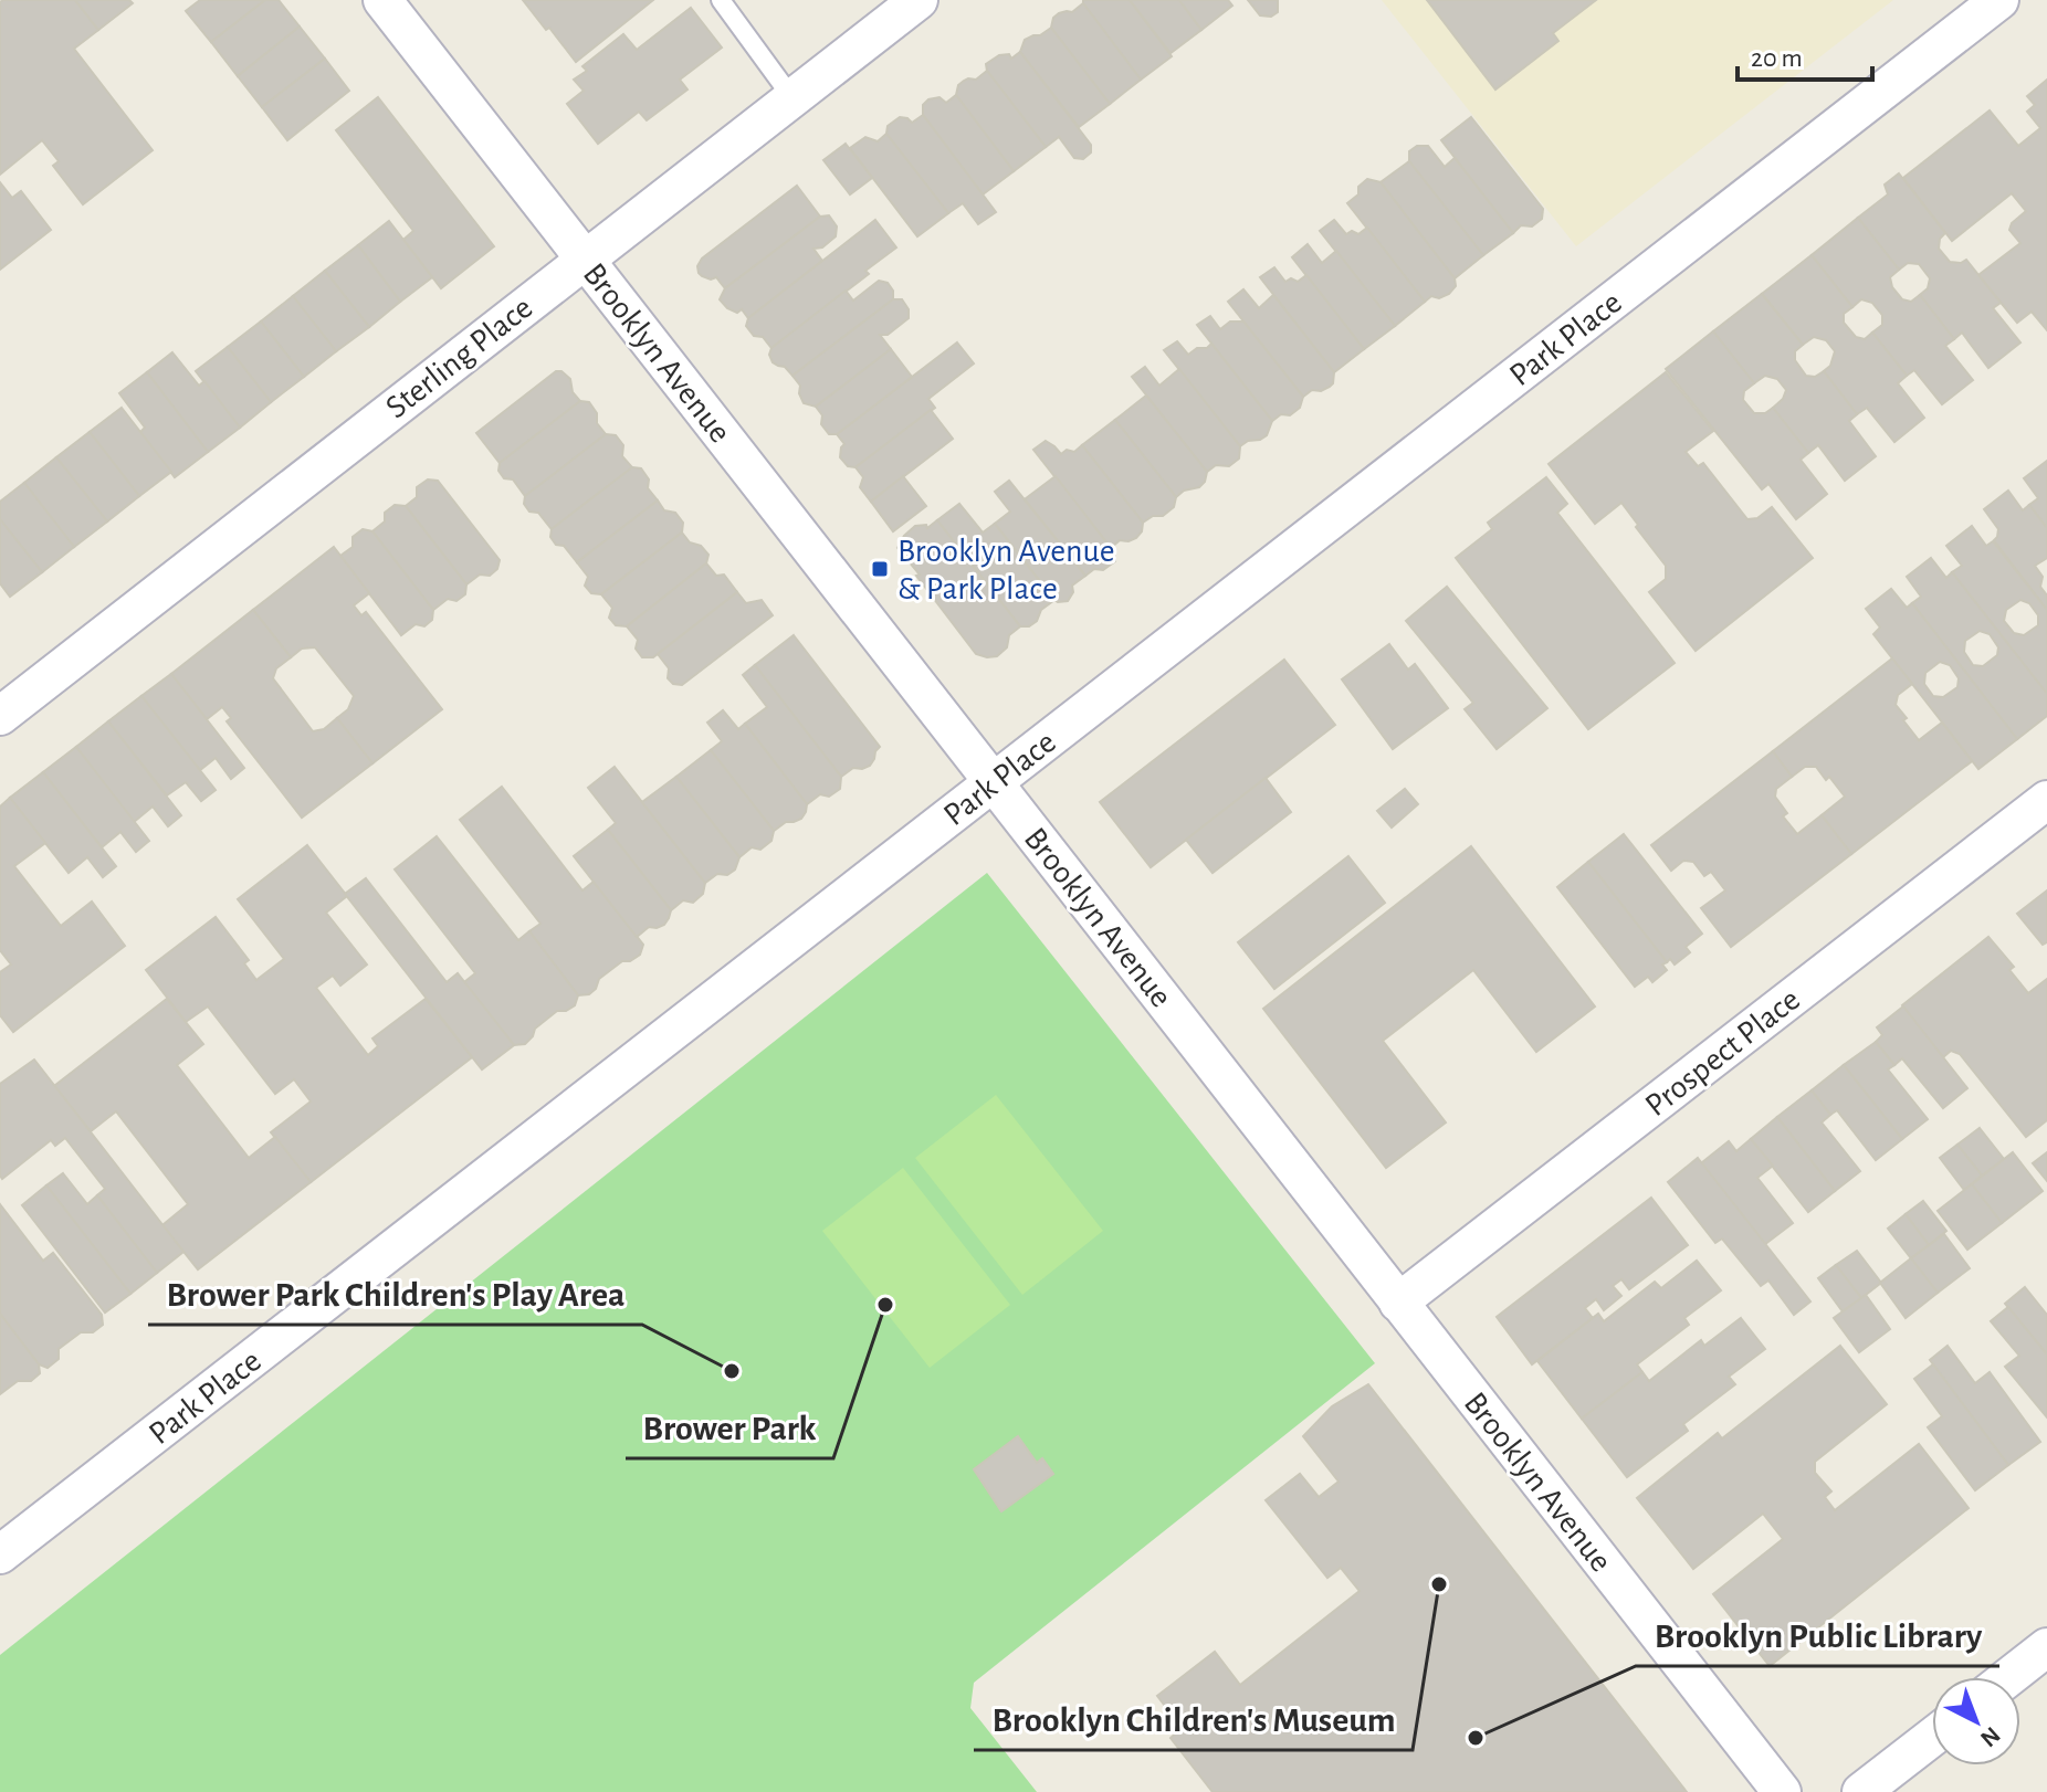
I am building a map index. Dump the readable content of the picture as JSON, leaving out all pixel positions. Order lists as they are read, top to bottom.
{
  "streets": {
    "street": [
      "Park Place",
      "Brooklyn Avenue",
      "Sterling Place",
      "Prospect Place"
    ]
  },
  "crossings": [
    ["Park Place", "Brooklyn Avenue"],
    ["Brooklyn Avenue", "Sterling Place"],
    ["Brooklyn Avenue", "Prospect Place"]
  ],
  "places": {
    "transit": ["Brooklyn Avenue & Park Place"],
    "other": [
      "Brower Park",
      "Brower Park Children's Play Area",
      "Brooklyn Children's Museum",
      "Brooklyn Public Library"
    ]
  },
  "scale_bar": "20 m",
  "north": "bottom right"
}
